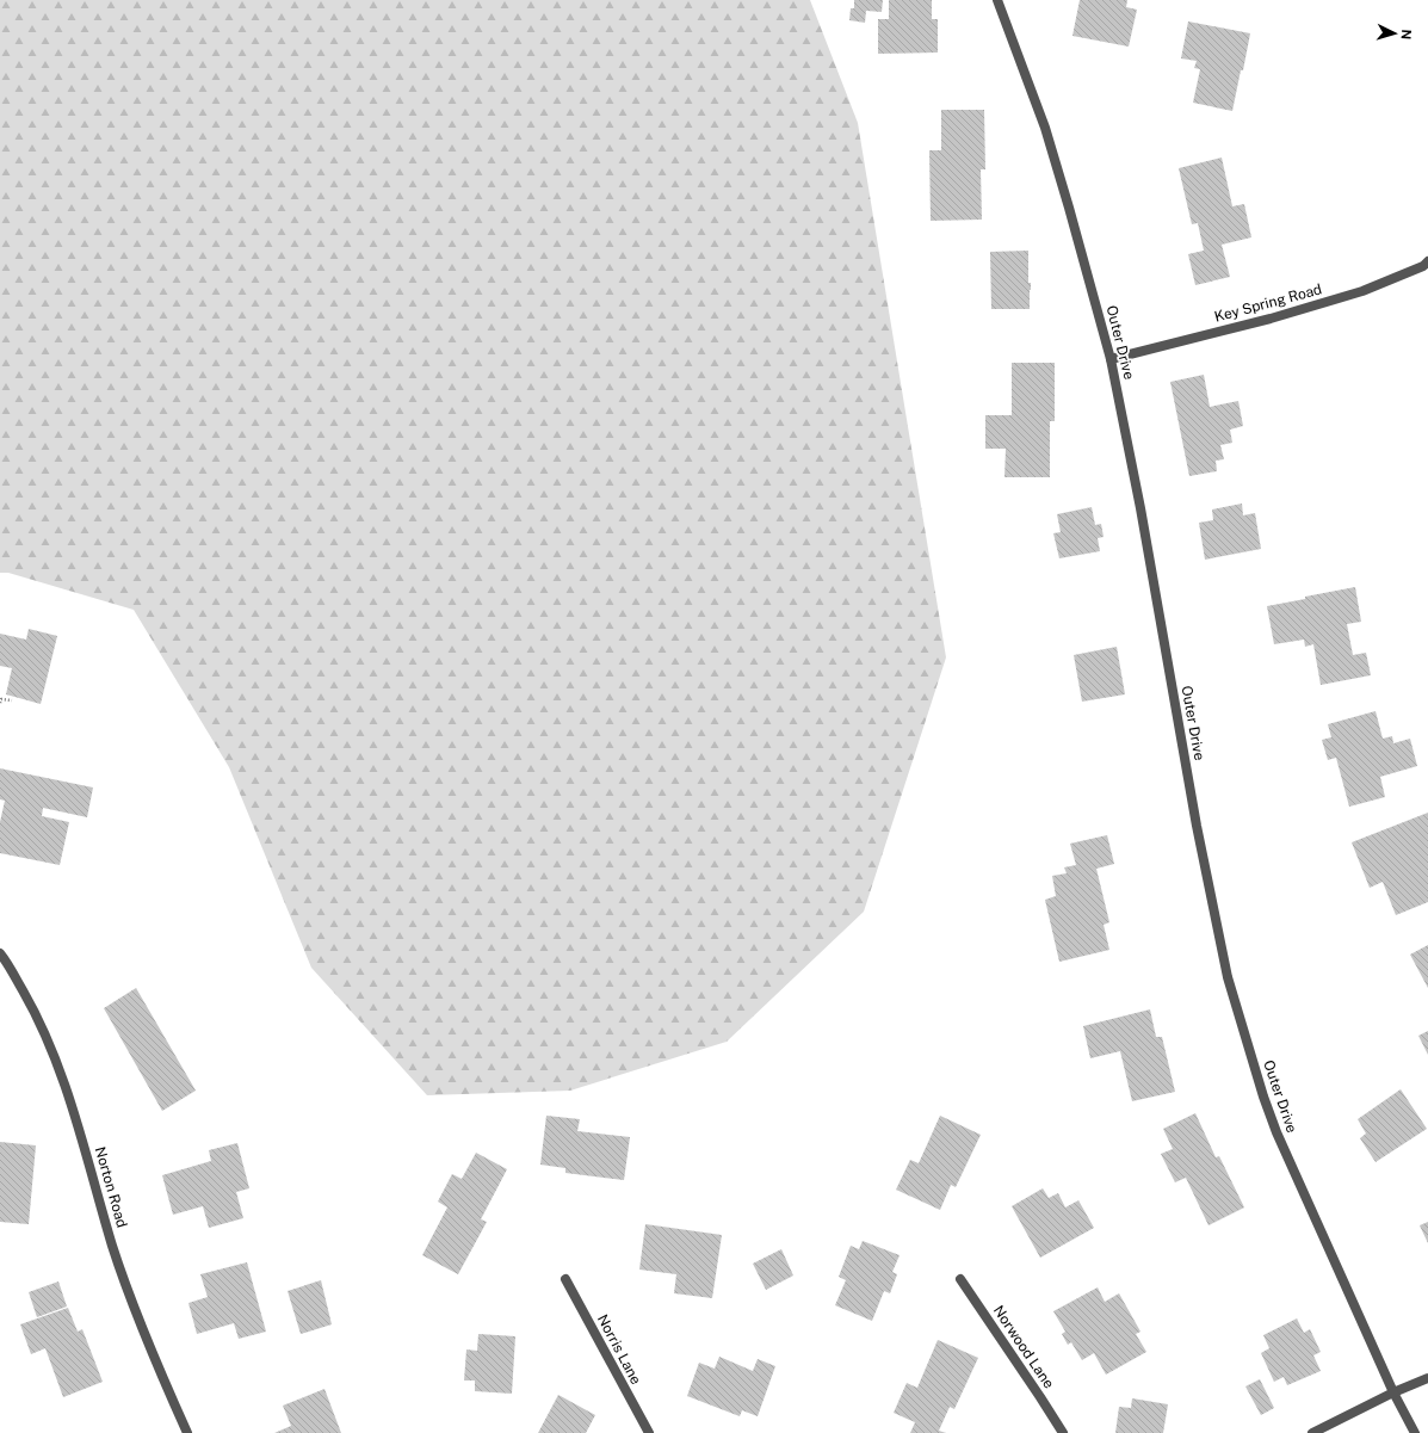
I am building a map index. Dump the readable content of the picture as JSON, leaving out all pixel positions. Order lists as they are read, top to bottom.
{
  "streets": {
    "street": [
      "Key Spring Road",
      "Outer Drive",
      "Norton Road",
      "Norwood Lane",
      "Norris Lane"
    ]
  },
  "crossings": [
    ["Key Spring Road", "Outer Drive"]
  ],
  "north": "right"
}
